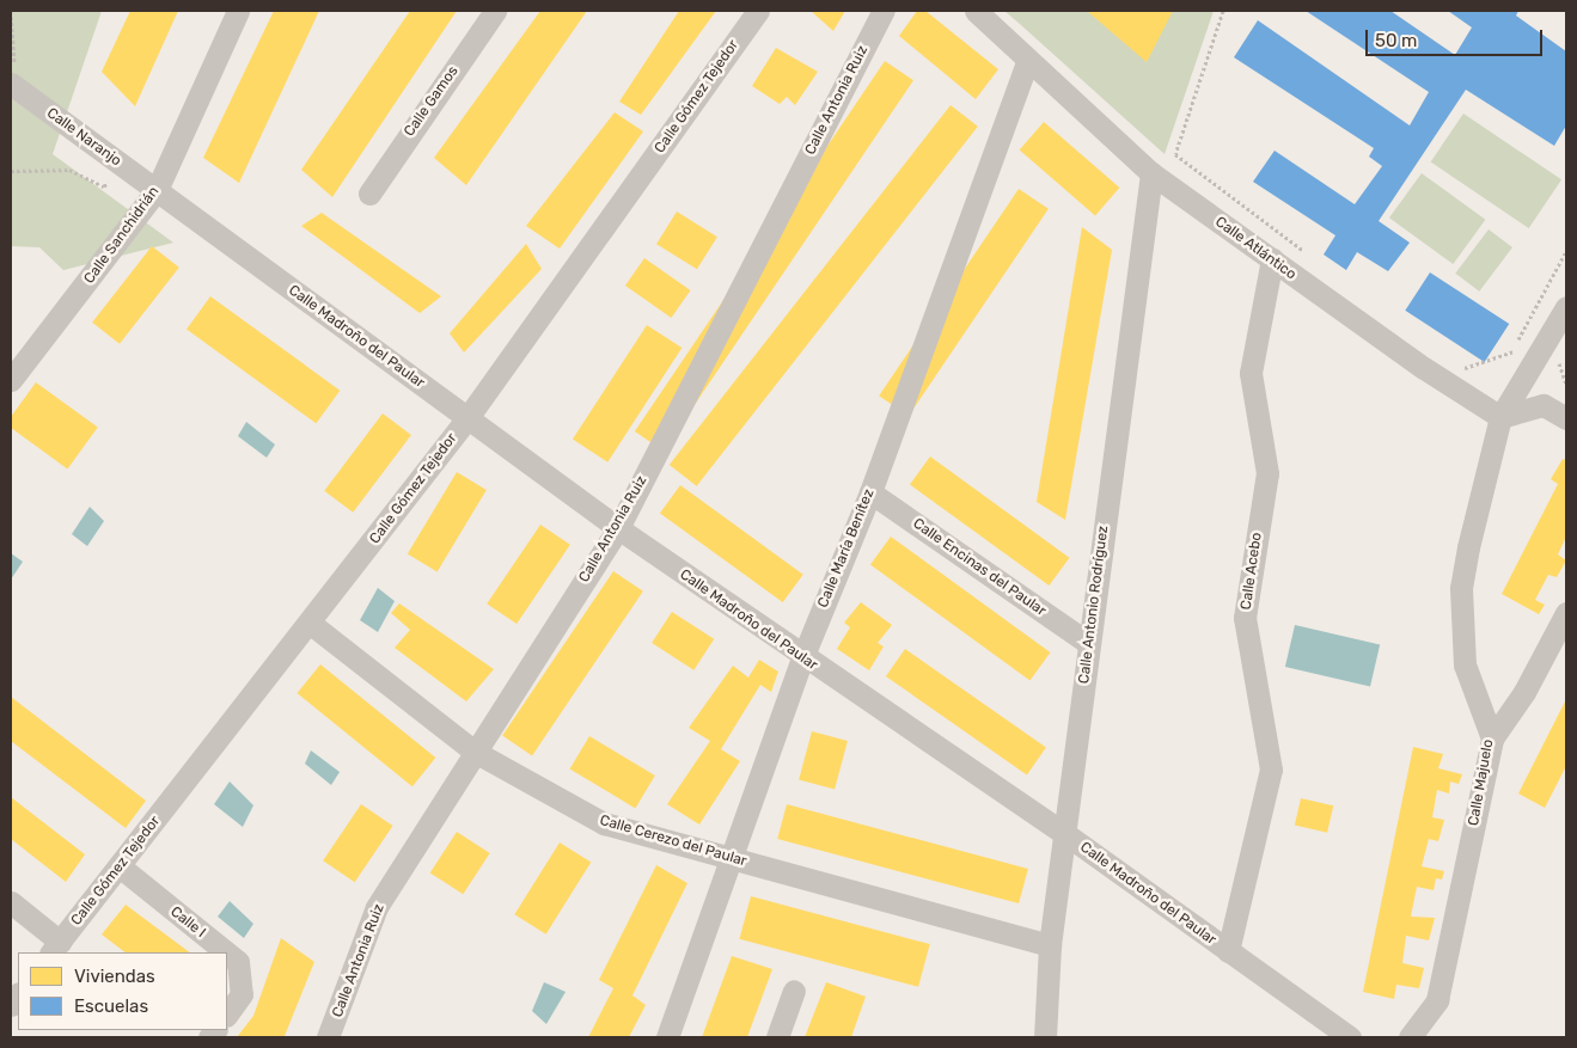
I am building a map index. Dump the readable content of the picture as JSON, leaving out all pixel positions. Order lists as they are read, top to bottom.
{
  "streets": {
    "street": [
      "Calle Gómez Tejedor",
      "Calle Antonia Ruiz",
      "Calle Gamos",
      "Calle Naranjo",
      "Calle Sanchidrián",
      "Calle Atlántico",
      "Calle Madroño del Paular",
      "Calle María Benítez",
      "Calle Encinas del Paular",
      "Calle Acebo",
      "Calle Antonio Rodríguez",
      "Calle Majuelo",
      "Calle Cerezo del Paular",
      "Calle I"
    ]
  },
  "crossings": [
    ["Calle Gómez Tejedor", "Calle Madroño del Paular"],
    ["Calle Gómez Tejedor", "Calle Cerezo del Paular"],
    ["Calle Gómez Tejedor", "Calle I"],
    ["Calle Antonia Ruiz", "Calle Madroño del Paular"],
    ["Calle Antonia Ruiz", "Calle Cerezo del Paular"],
    ["Calle Naranjo", "Calle Sanchidrián"],
    ["Calle Naranjo", "Calle Madroño del Paular"],
    ["Calle Sanchidrián", "Calle Madroño del Paular"],
    ["Calle Atlántico", "Calle María Benítez"],
    ["Calle Atlántico", "Calle Acebo"],
    ["Calle Atlántico", "Calle Antonio Rodríguez"],
    ["Calle Atlántico", "Calle Majuelo"],
    ["Calle Madroño del Paular", "Calle María Benítez"],
    ["Calle Madroño del Paular", "Calle Acebo"],
    ["Calle Madroño del Paular", "Calle Antonio Rodríguez"],
    ["Calle María Benítez", "Calle Encinas del Paular"],
    ["Calle María Benítez", "Calle Cerezo del Paular"],
    ["Calle Encinas del Paular", "Calle Antonio Rodríguez"],
    ["Calle Antonio Rodríguez", "Calle Cerezo del Paular"]
  ],
  "legend": ["Viviendas", "Escuelas"],
  "scale_bar": "50 m"
}
